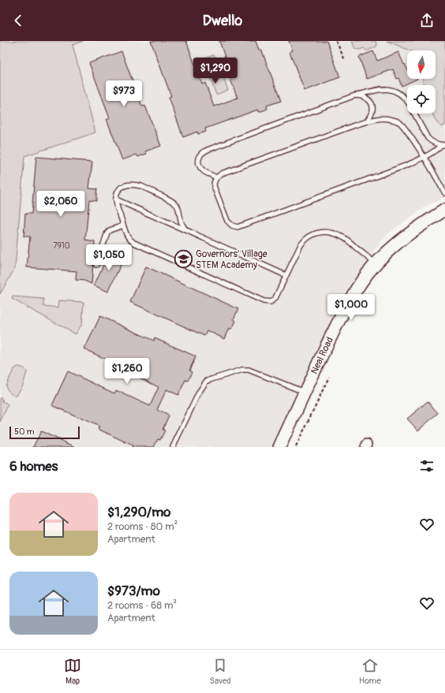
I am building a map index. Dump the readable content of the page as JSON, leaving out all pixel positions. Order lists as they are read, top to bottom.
{
  "streets": {
    "street": ["Neal Road"]
  },
  "places": {
    "school or university": ["Governors' Village STEM Academy"]
  },
  "house_numbers": ["7910"],
  "scale_bar": "50 m",
  "north": "bottom",
  "page": {
    "header": "Dwello",
    "price": [
      "$1,290",
      "$973",
      "$2,060",
      "$1,050",
      "$1,000",
      "$1,260"
    ],
    "scale": "50 m",
    "heading": "6 homes",
    "list": [
      {
        "name": "$1,290/mo",
        "note": "2 rooms · 80 m² · Apartment"
      },
      {
        "name": "$973/mo",
        "note": "2 rooms · 68 m² · Apartment"
      }
    ],
    "tabs": ["Map", "Saved", "Home"]
  }
}
